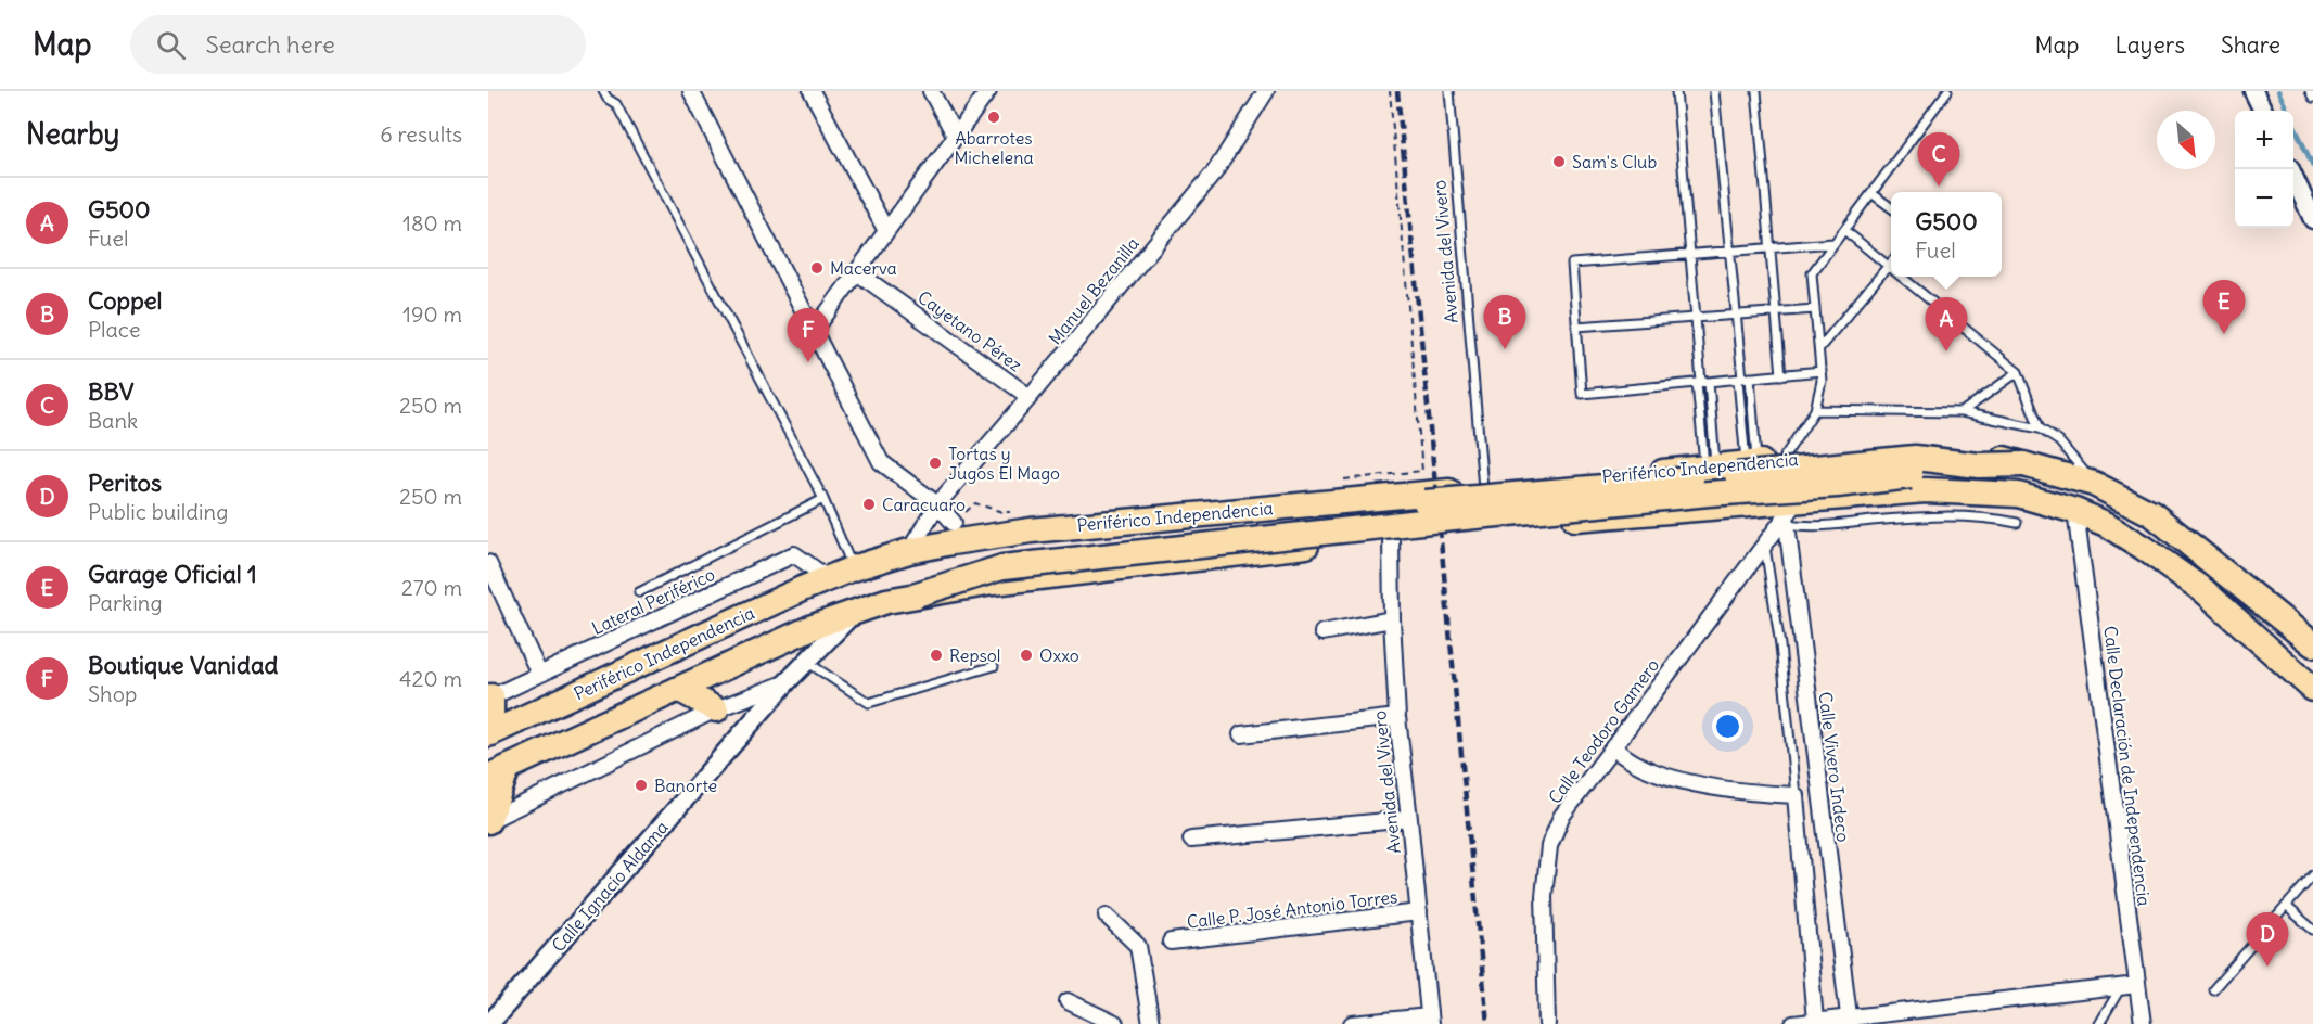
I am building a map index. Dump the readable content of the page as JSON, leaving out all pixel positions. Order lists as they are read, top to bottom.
{
  "streets": {
    "highway": ["Periférico Independencia"],
    "street": [
      "Avenida del Vivero",
      "Manuel Bezanilla",
      "Cayetano Pérez",
      "Lateral Periférico",
      "Calle Teodoro Gamero",
      "Calle Declaración de Independencia",
      "Calle Vivero Indeco",
      "Calle Ignacio Aldama",
      "Calle P. José Antonio Torres"
    ]
  },
  "crossings": [
    ["Avenida del Vivero", "Periférico Independencia"],
    ["Avenida del Vivero", "Calle P. José Antonio Torres"],
    ["Manuel Bezanilla", "Cayetano Pérez"],
    ["Manuel Bezanilla", "Periférico Independencia"],
    ["Periférico Independencia", "Lateral Periférico"],
    ["Periférico Independencia", "Calle Teodoro Gamero"],
    ["Periférico Independencia", "Calle Declaración de Independencia"],
    ["Periférico Independencia", "Calle Vivero Indeco"],
    ["Calle Teodoro Gamero", "Calle Vivero Indeco"]
  ],
  "places": [
    "Abarrotes Michelena",
    "Sam's Club",
    "Macerva",
    "Tortas y Jugos El Mago",
    "Caracuaro",
    "Repsol",
    "Oxxo",
    "Banorte"
  ],
  "north": "bottom right",
  "page": {
    "header": "Map",
    "search": "Search here",
    "nav": ["Map", "Layers", "Share"],
    "heading": ["Nearby", "6 results"],
    "map_buttons": ["+", "−"],
    "pins": [
      "C",
      "E",
      "B",
      "A",
      "F",
      "D"
    ],
    "list": [
      {
        "mark": "A",
        "name": "G500",
        "note": "Fuel",
        "value": "180 m"
      },
      {
        "mark": "B",
        "name": "Coppel",
        "note": "Place",
        "value": "190 m"
      },
      {
        "mark": "C",
        "name": "BBV",
        "note": "Bank",
        "value": "250 m"
      },
      {
        "mark": "D",
        "name": "Peritos",
        "note": "Public building",
        "value": "250 m"
      },
      {
        "mark": "E",
        "name": "Garage Oficial 1",
        "note": "Parking",
        "value": "270 m"
      },
      {
        "mark": "F",
        "name": "Boutique Vanidad",
        "note": "Shop",
        "value": "420 m"
      }
    ],
    "popup": ["G500", "Fuel"]
  }
}
